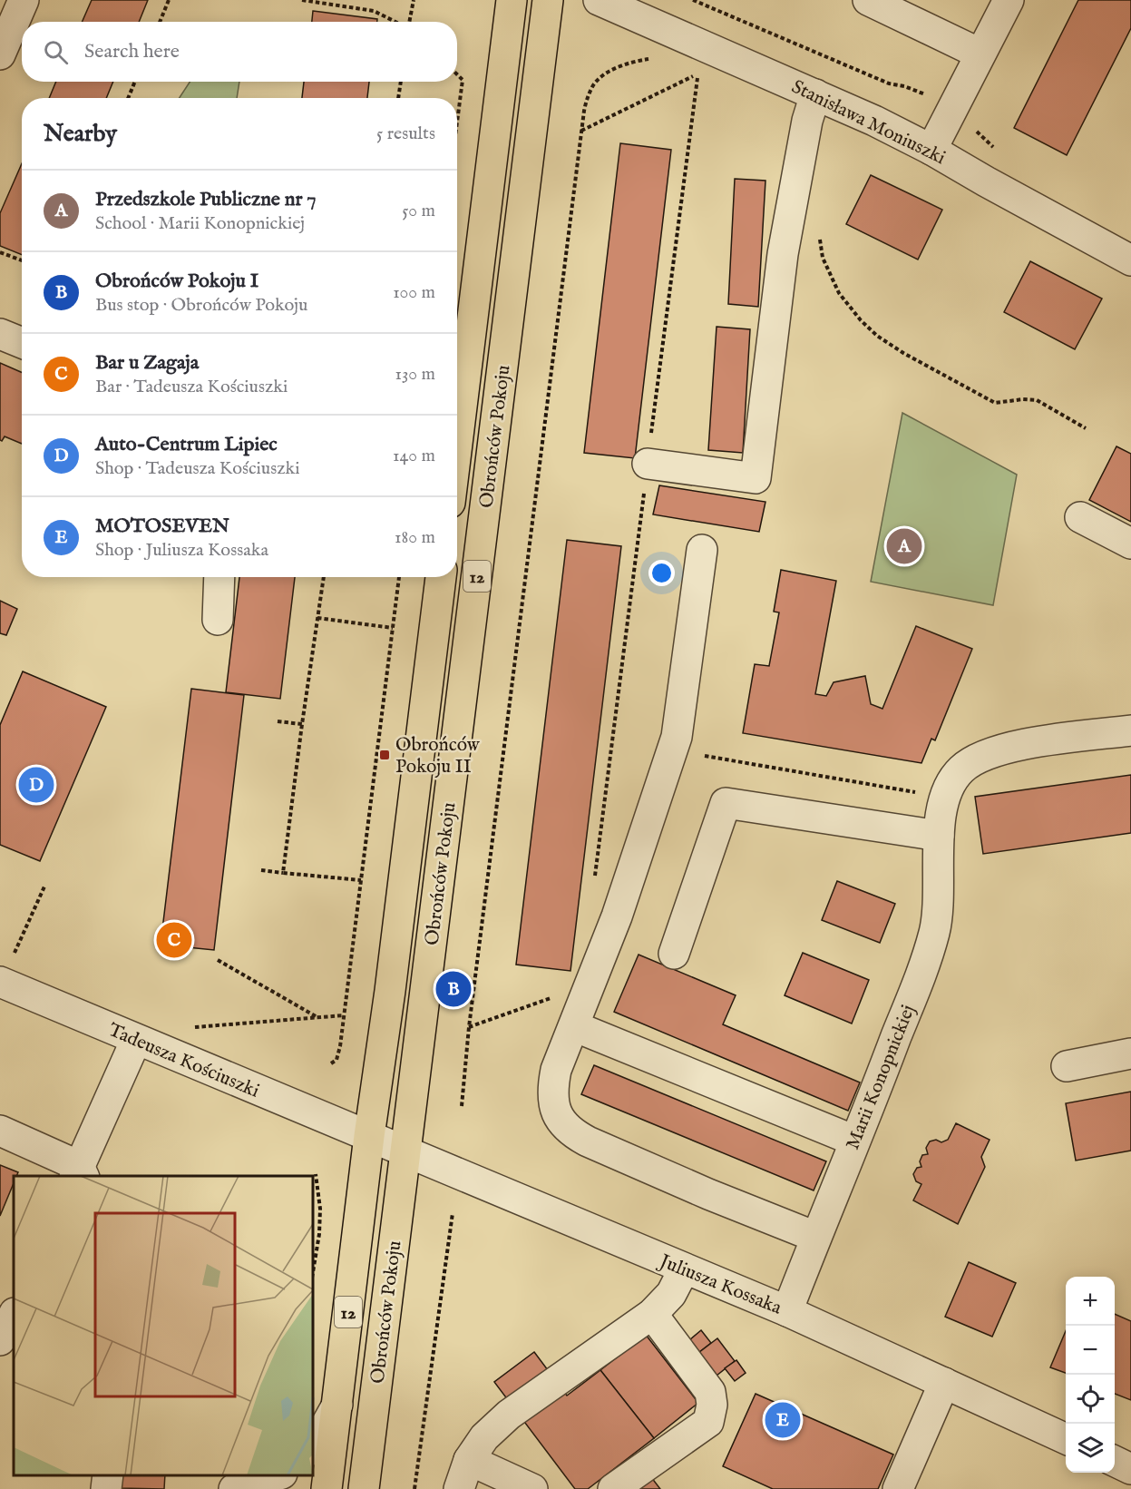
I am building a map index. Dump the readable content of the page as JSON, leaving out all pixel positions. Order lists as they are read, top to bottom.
{
  "streets": {
    "main road": ["Obrońców Pokoju", "12"],
    "street": [
      "Stanisława Moniuszki",
      "Tadeusza Kościuszki",
      "Marii Konopnickiej",
      "Juliusza Kossaka"
    ]
  },
  "crossings": [
    ["Obrońców Pokoju", "Tadeusza Kościuszki"],
    ["Obrońców Pokoju", "Juliusza Kossaka"],
    ["Tadeusza Kościuszki", "Juliusza Kossaka"],
    ["Marii Konopnickiej", "Juliusza Kossaka"]
  ],
  "places": {
    "transit": ["Obrońców Pokoju II"]
  },
  "page": {
    "search": "Search here",
    "heading": ["Nearby", "5 results"],
    "list": [
      {
        "mark": "A",
        "name": "Przedszkole Publiczne nr 7",
        "note": "School · Marii Konopnickiej",
        "value": "50 m"
      },
      {
        "mark": "B",
        "name": "Obrońców Pokoju I",
        "note": "Bus stop · Obrońców Pokoju",
        "value": "100 m"
      },
      {
        "mark": "C",
        "name": "Bar u Zagaja",
        "note": "Bar · Tadeusza Kościuszki",
        "value": "130 m"
      },
      {
        "mark": "D",
        "name": "Auto-Centrum Lipiec",
        "note": "Shop · Tadeusza Kościuszki",
        "value": "140 m"
      },
      {
        "mark": "E",
        "name": "MOTOSEVEN",
        "note": "Shop · Juliusza Kossaka",
        "value": "180 m"
      }
    ],
    "pins": [
      "A",
      "D",
      "C",
      "B",
      "E"
    ],
    "map_buttons": ["+", "−"]
  }
}
